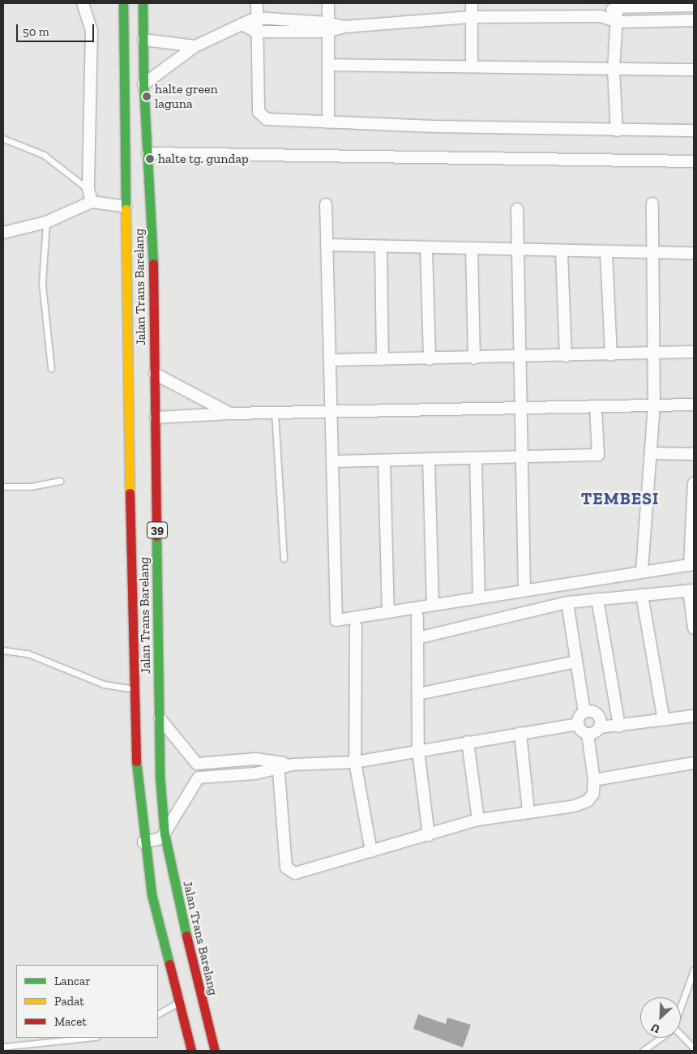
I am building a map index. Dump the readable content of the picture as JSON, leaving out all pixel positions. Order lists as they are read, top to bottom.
{
  "streets": {
    "highway": ["Jalan Trans Barelang", "39"]
  },
  "districts": ["TEMBESI"],
  "places": ["halte green laguna", "halte tg. gundap"],
  "legend": ["Lancar", "Padat", "Macet"],
  "scale_bar": "50 m",
  "north": "bottom left"
}
